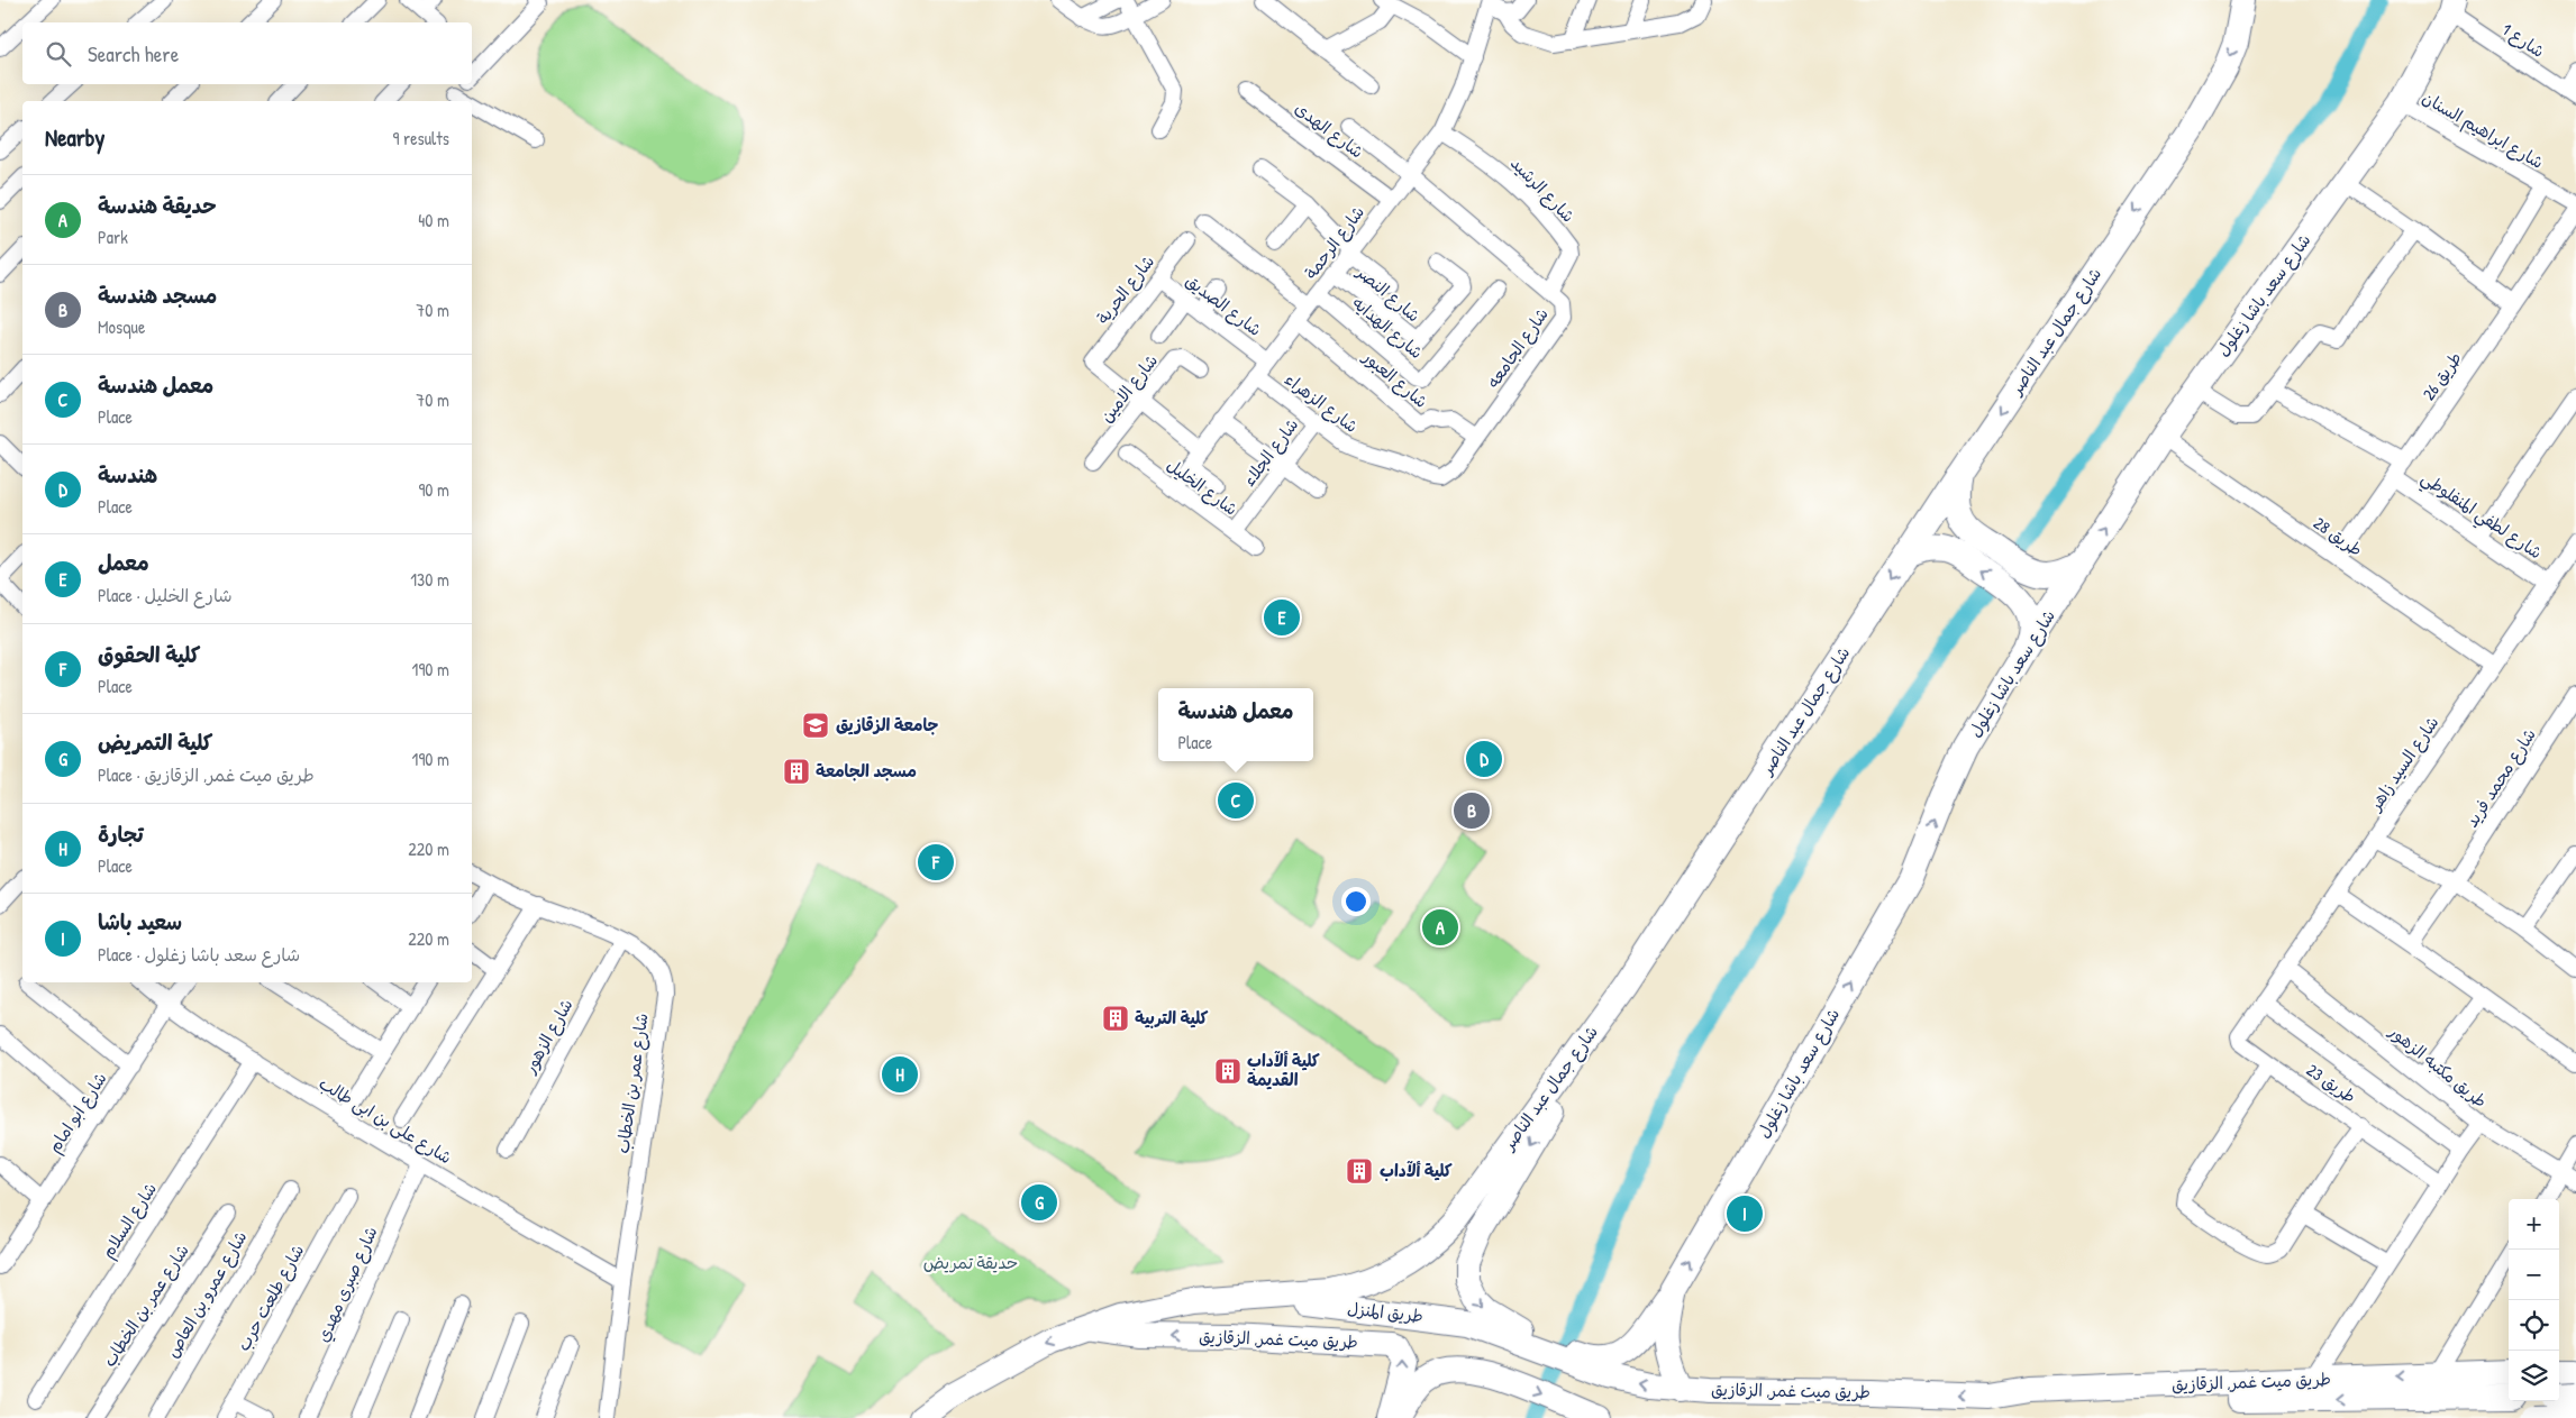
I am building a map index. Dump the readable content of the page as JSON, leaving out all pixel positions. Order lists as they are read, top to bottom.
{
  "streets": {
    "highway": [
      "شارع سعد باشا زغلول",
      "شارع جمال عبد الناصر",
      "طريق المنزل",
      "طريق ميت غمر, الزقازيق"
    ],
    "street": [
      "شارع 1",
      "شارع الهدى",
      "شارع ابراهيم السنان",
      "شارع الرشيد",
      "شارع الرحمة",
      "شارع الحرية",
      "شارع النصر",
      "شارع الصديق",
      "شارع الهدايه",
      "شارع الجامعه",
      "طريق 26",
      "شارع العبور",
      "شارع الامين",
      "شارع الزهراء",
      "شارع الجلاء",
      "شارع الخليل",
      "شارع لطفي المنفلوطي",
      "طريق 28",
      "شارع السيد زاهر",
      "شارع محمد فريد",
      "شارع الزهور",
      "طريق مكتبه الزهور",
      "شارع عمر بن الخطاب",
      "طريق 23",
      "شارع ابو امام",
      "شارع على بن ابى طالب",
      "شارع السلام",
      "شارع صبرى مهدي",
      "شارع عمرو بن العاص",
      "شارع طلعت حرب"
    ]
  },
  "crossings": [
    ["شارع 1", "شارع سعد باشا زغلول"],
    ["شارع الهدى", "شارع الرحمة"],
    ["شارع ابراهيم السنان", "شارع سعد باشا زغلول"],
    ["شارع الرشيد", "شارع الرحمة"],
    ["شارع الرشيد", "شارع الجامعه"],
    ["شارع الرحمة", "شارع النصر"],
    ["شارع الرحمة", "شارع الصديق"],
    ["شارع الرحمة", "شارع الهدايه"],
    ["شارع الرحمة", "شارع الجامعه"],
    ["شارع الرحمة", "شارع العبور"],
    ["شارع الرحمة", "شارع الزهراء"],
    ["شارع الرحمة", "شارع الخليل"],
    ["شارع الحرية", "شارع الصديق"],
    ["شارع الحرية", "شارع الامين"],
    ["شارع سعد باشا زغلول", "طريق 28"],
    ["شارع سعد باشا زغلول", "طريق ميت غمر, الزقازيق"],
    ["شارع جمال عبد الناصر", "طريق المنزل"],
    ["شارع جمال عبد الناصر", "طريق ميت غمر, الزقازيق"],
    ["شارع الجامعه", "شارع العبور"],
    ["شارع الجامعه", "شارع الزهراء"],
    ["طريق 26", "شارع لطفي المنفلوطي"],
    ["طريق 26", "طريق 28"],
    ["شارع الزهراء", "شارع الجلاء"],
    ["شارع الجلاء", "شارع الخليل"],
    ["شارع لطفي المنفلوطي", "شارع السيد زاهر"],
    ["طريق 28", "شارع السيد زاهر"],
    ["شارع السيد زاهر", "طريق مكتبه الزهور"],
    ["شارع السيد زاهر", "طريق 23"],
    ["شارع الزهور", "شارع عمر بن الخطاب"],
    ["شارع عمر بن الخطاب", "شارع على بن ابى طالب"],
    ["شارع ابو امام", "شارع على بن ابى طالب"],
    ["شارع على بن ابى طالب", "شارع السلام"],
    ["شارع على بن ابى طالب", "شارع صبرى مهدي"],
    ["طريق المنزل", "طريق ميت غمر, الزقازيق"]
  ],
  "one_way": ["شارع سعد باشا زغلول", "شارع جمال عبد الناصر"],
  "parks": ["حديقة تمريض"],
  "places": {
    "school or university": ["جامعة الزقازيق"],
    "building": [
      "مسجد الجامعة",
      "كلية التربية",
      "كلية ألآداب القديمة",
      "كلية ألآداب"
    ]
  },
  "page": {
    "search": "Search here",
    "heading": ["Nearby", "9 results"],
    "list": [
      {
        "mark": "A",
        "name": "حديقة هندسة",
        "note": "Park",
        "value": "40 m"
      },
      {
        "mark": "B",
        "name": "مسجد هندسة",
        "note": "Mosque",
        "value": "70 m"
      },
      {
        "mark": "C",
        "name": "معمل هندسة",
        "note": "Place",
        "value": "70 m"
      },
      {
        "mark": "D",
        "name": "هندسة",
        "note": "Place",
        "value": "90 m"
      },
      {
        "mark": "E",
        "name": "معمل",
        "note": "Place · شارع الخليل",
        "value": "130 m"
      },
      {
        "mark": "F",
        "name": "كلية الحقوق",
        "note": "Place",
        "value": "190 m"
      },
      {
        "mark": "G",
        "name": "كلية التمريض",
        "note": "Place · طريق ميت غمر, الزقازيق",
        "value": "190 m"
      },
      {
        "mark": "H",
        "name": "تجارة",
        "note": "Place",
        "value": "220 m"
      },
      {
        "mark": "I",
        "name": "سعيد باشا",
        "note": "Place · شارع سعد باشا زغلول",
        "value": "220 m"
      }
    ],
    "pins": [
      "E",
      "D",
      "C",
      "B",
      "F",
      "A",
      "H",
      "G",
      "I"
    ],
    "popup": ["معمل هندسة", "Place"],
    "map_buttons": ["+", "−"]
  }
}
